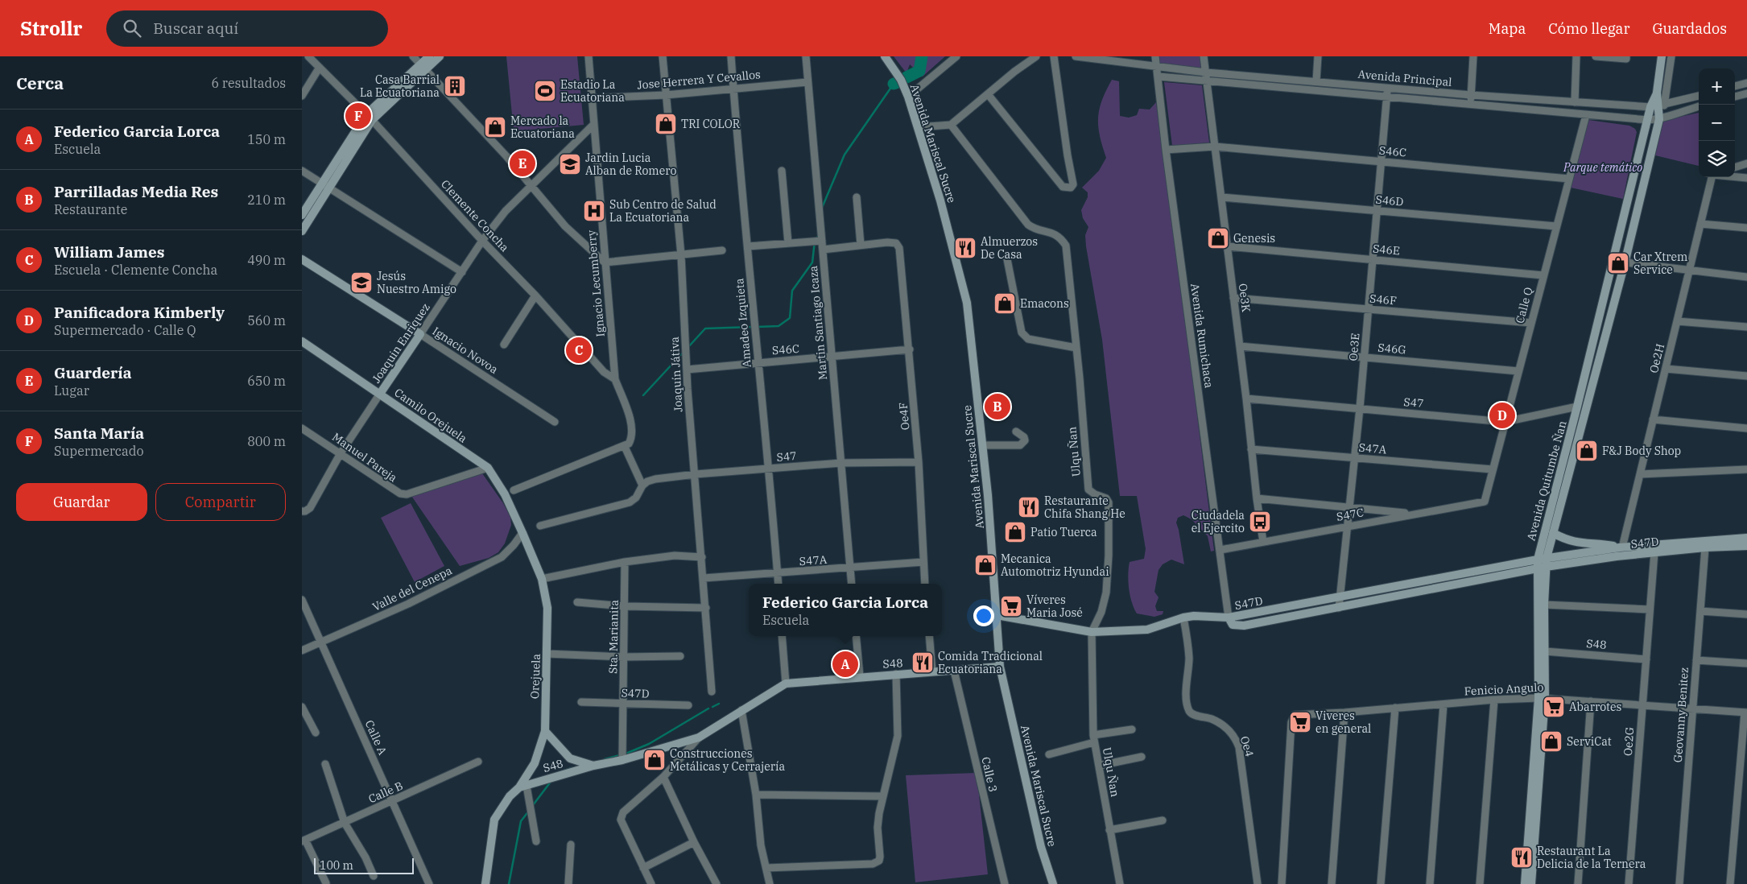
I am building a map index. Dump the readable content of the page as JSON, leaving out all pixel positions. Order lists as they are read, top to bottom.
{
  "streets": {
    "street": [
      "Avenida Principal",
      "Jose Herrera Y Cevallos",
      "Avenida Mariscal Sucre",
      "S46C",
      "S46D",
      "Clemente Concha",
      "S46E",
      "Ignacio Lecumberry",
      "Oe3K",
      "S46F",
      "Calle Q",
      "Amadeo Izquieta",
      "Martin Santiago Icaza",
      "Avenida Rumichaca",
      "Joaquin Enriquez",
      "Oe3E",
      "S46G",
      "Ignacio Novoa",
      "Oe2H",
      "Joaquín Játiva",
      "S47",
      "Camilo Orejuela",
      "Oe4F",
      "S47A",
      "Ulqu Ñan",
      "Manuel Pareja",
      "Avenida Quitumbe Ñan",
      "S47C",
      "S47D",
      "Valle del Cenepa",
      "Sta. Marianita",
      "S48",
      "Orejuela",
      "Fenicio Angulo",
      "Geovanny Benitez",
      "Calle A",
      "Oe2G",
      "Oe4",
      "Calle 3",
      "Calle B"
    ]
  },
  "crossings": [
    ["Avenida Principal", "Oe3K"],
    ["Avenida Principal", "Calle Q"],
    ["Avenida Principal", "Avenida Rumichaca"],
    ["Avenida Principal", "Oe3E"],
    ["Avenida Principal", "Avenida Quitumbe Ñan"],
    ["Jose Herrera Y Cevallos", "Ignacio Lecumberry"],
    ["Jose Herrera Y Cevallos", "Amadeo Izquieta"],
    ["Jose Herrera Y Cevallos", "Martin Santiago Icaza"],
    ["Jose Herrera Y Cevallos", "Joaquín Játiva"],
    ["Avenida Mariscal Sucre", "S48"],
    ["S46C", "Oe3K"],
    ["S46C", "Calle Q"],
    ["S46C", "Amadeo Izquieta"],
    ["S46C", "Martin Santiago Icaza"],
    ["S46C", "Avenida Rumichaca"],
    ["S46C", "Oe3E"],
    ["S46C", "Joaquín Játiva"],
    ["S46C", "Oe4F"],
    ["S46D", "Oe3K"],
    ["S46D", "Calle Q"],
    ["S46D", "Oe3E"],
    ["Clemente Concha", "Ignacio Lecumberry"],
    ["Clemente Concha", "Joaquin Enriquez"],
    ["S46E", "Oe3K"],
    ["S46E", "Calle Q"],
    ["S46E", "Oe3E"],
    ["Ignacio Lecumberry", "Joaquin Enriquez"],
    ["Oe3K", "S46F"],
    ["Oe3K", "S46G"],
    ["Oe3K", "S47"],
    ["Oe3K", "S47A"],
    ["Oe3K", "S47C"],
    ["S46F", "Calle Q"],
    ["S46F", "Oe3E"],
    ["Calle Q", "S46G"],
    ["Calle Q", "S47"],
    ["Calle Q", "S47A"],
    ["Calle Q", "S47C"],
    ["Amadeo Izquieta", "S47"],
    ["Amadeo Izquieta", "S47A"],
    ["Martin Santiago Icaza", "S47"],
    ["Martin Santiago Icaza", "S47A"],
    ["Avenida Rumichaca", "S47C"],
    ["Avenida Rumichaca", "S47D"],
    ["Joaquin Enriquez", "Ignacio Novoa"],
    ["Joaquin Enriquez", "Camilo Orejuela"],
    ["Joaquin Enriquez", "Manuel Pareja"],
    ["Oe3E", "S46G"],
    ["Oe3E", "S47"],
    ["Oe3E", "S47A"],
    ["Oe3E", "S47C"],
    ["Oe3E", "S47D"],
    ["Oe2H", "S47D"],
    ["Joaquín Játiva", "S47"],
    ["Joaquín Játiva", "S47A"],
    ["S47", "Oe4F"],
    ["S47", "Avenida Quitumbe Ñan"],
    ["Camilo Orejuela", "Manuel Pareja"],
    ["Camilo Orejuela", "Orejuela"],
    ["Oe4F", "S47A"],
    ["Manuel Pareja", "Orejuela"],
    ["Avenida Quitumbe Ñan", "S47D"],
    ["Avenida Quitumbe Ñan", "S48"],
    ["Avenida Quitumbe Ñan", "Fenicio Angulo"],
    ["S47D", "Sta. Marianita"],
    ["S47D", "Geovanny Benitez"],
    ["S47D", "Oe2G"],
    ["Valle del Cenepa", "Orejuela"],
    ["Valle del Cenepa", "Calle A"],
    ["Sta. Marianita", "S48"],
    ["S48", "Orejuela"],
    ["S48", "Oe2G"],
    ["S48", "Calle 3"],
    ["Fenicio Angulo", "Geovanny Benitez"],
    ["Fenicio Angulo", "Oe2G"],
    ["Calle A", "Calle B"]
  ],
  "parks": ["Parque temático"],
  "places": {
    "building": ["Casa Barrial La Ecuatoriana"],
    "sports": ["Estadio La Ecuatoriana"],
    "shop": [
      "TRI COLOR",
      "Mercado la Ecuatoriana",
      "Genesis",
      "Car Xtrem Service",
      "Emacons",
      "F&J Body Shop",
      "Patio Tuerca",
      "Mecanica Automotriz Hyundai",
      "ServiCat",
      "Construcciones Metálicas y Cerrajería"
    ],
    "school or university": ["Jardin Lucia Alban de Romero", "Jesús Nuestro Amigo"],
    "hospital": ["Sub Centro de Salud La Ecuatoriana"],
    "restaurant": [
      "Almuerzos De Casa",
      "Restaurante Chifa Shang He",
      "Comida Tradicional Ecuatoriana",
      "Restaurant La Delicia de la Ternera"
    ],
    "bus stop": ["Ciudadela el Ejercito"],
    "supermarket": ["Víveres Maria José", "Abarrotes", "Viveres en general"]
  },
  "scale_bar": "100 m",
  "page": {
    "header": "Strollr",
    "search": "Buscar aquí",
    "nav": ["Mapa", "Cómo llegar", "Guardados"],
    "heading": ["Cerca", "6 resultados"],
    "map_buttons": ["+", "−"],
    "pins": [
      "F",
      "E",
      "C",
      "B",
      "D",
      "A"
    ],
    "list": [
      {
        "mark": "A",
        "name": "Federico Garcia Lorca",
        "note": "Escuela",
        "value": "150 m"
      },
      {
        "mark": "B",
        "name": "Parrilladas Media Res",
        "note": "Restaurante",
        "value": "210 m"
      },
      {
        "mark": "C",
        "name": "William James",
        "note": "Escuela · Clemente Concha",
        "value": "490 m"
      },
      {
        "mark": "D",
        "name": "Panificadora Kimberly",
        "note": "Supermercado · Calle Q",
        "value": "560 m"
      },
      {
        "mark": "E",
        "name": "Guardería",
        "note": "Lugar",
        "value": "650 m"
      },
      {
        "mark": "F",
        "name": "Santa María",
        "note": "Supermercado",
        "value": "800 m"
      }
    ],
    "buttons": ["Guardar", "Compartir"],
    "popup": ["Federico Garcia Lorca", "Escuela"],
    "scale": "100 m"
  }
}
